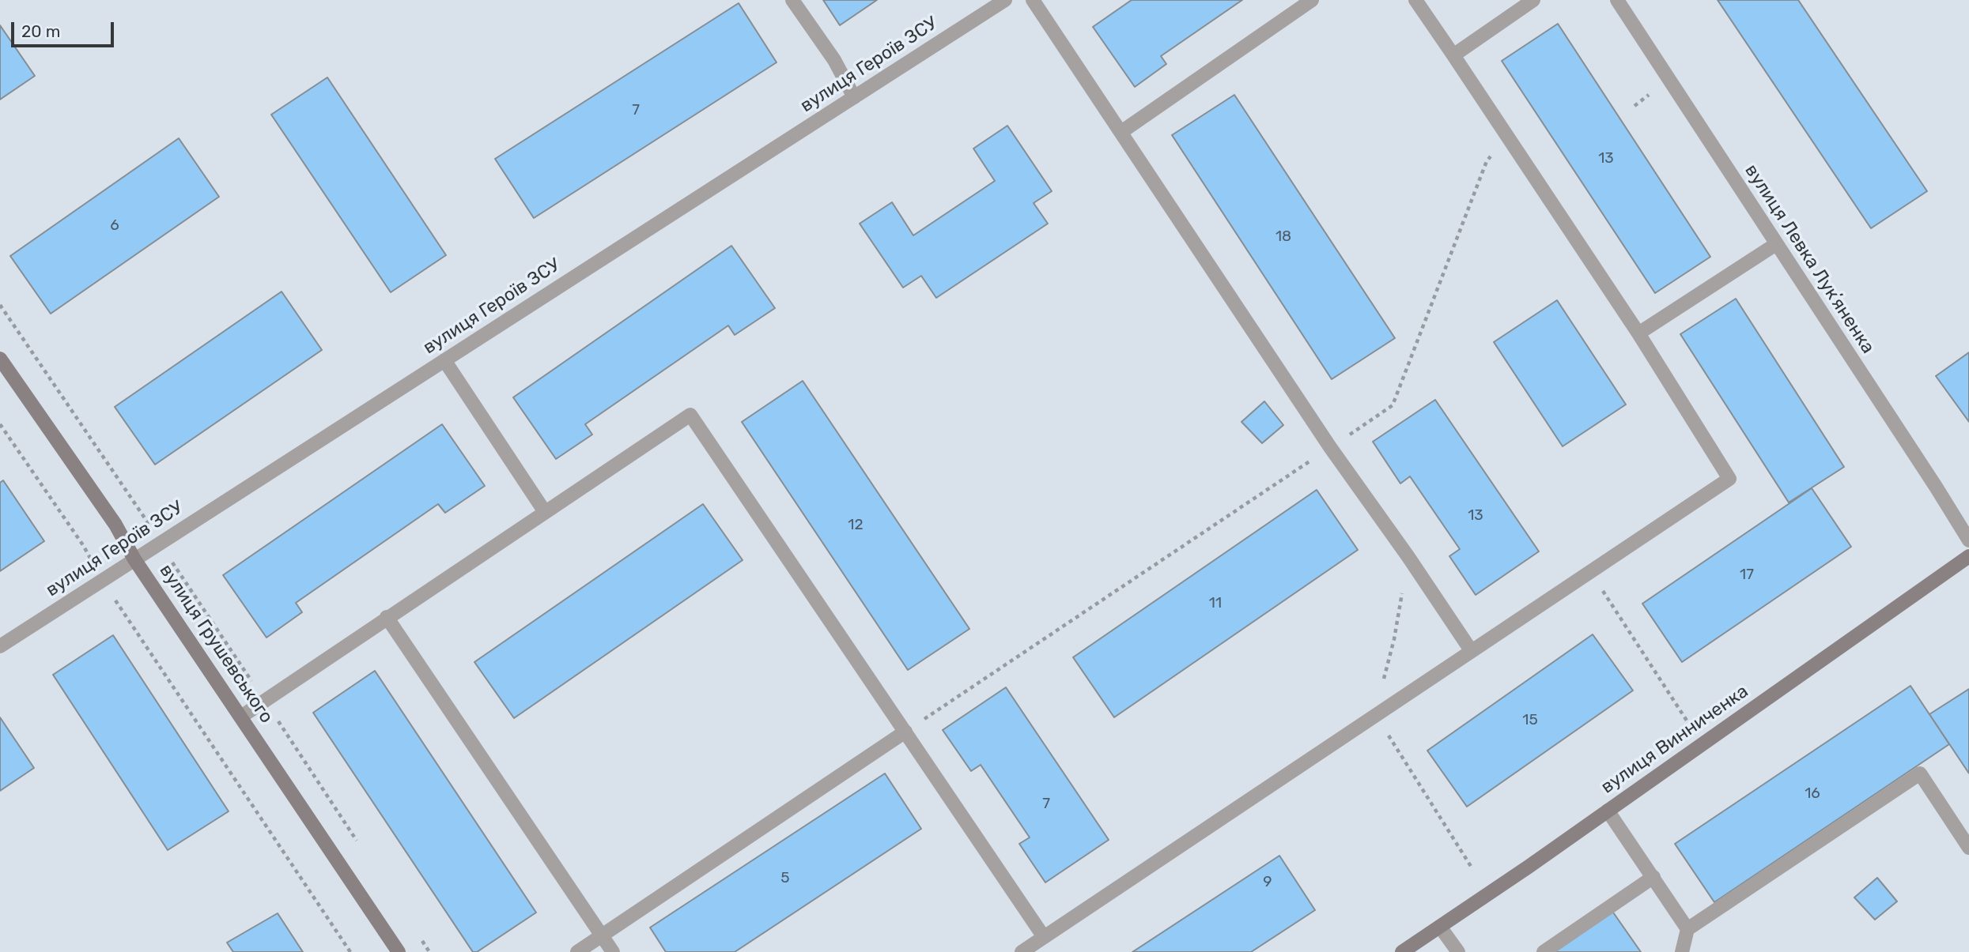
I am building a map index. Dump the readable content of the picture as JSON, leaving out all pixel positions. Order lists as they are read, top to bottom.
{
  "streets": {
    "street": [
      "вулиця Героїв ЗСУ",
      "вулиця Левка Лукʼяненка",
      "вулиця Грушевського",
      "вулиця Винниченка"
    ]
  },
  "crossings": [
    ["вулиця Героїв ЗСУ", "вулиця Грушевського"]
  ],
  "house_numbers": [
    "7",
    "13",
    "6",
    "18",
    "13",
    "12",
    "17",
    "11",
    "15",
    "16",
    "7",
    "5",
    "9"
  ],
  "scale_bar": "20 m"
}
